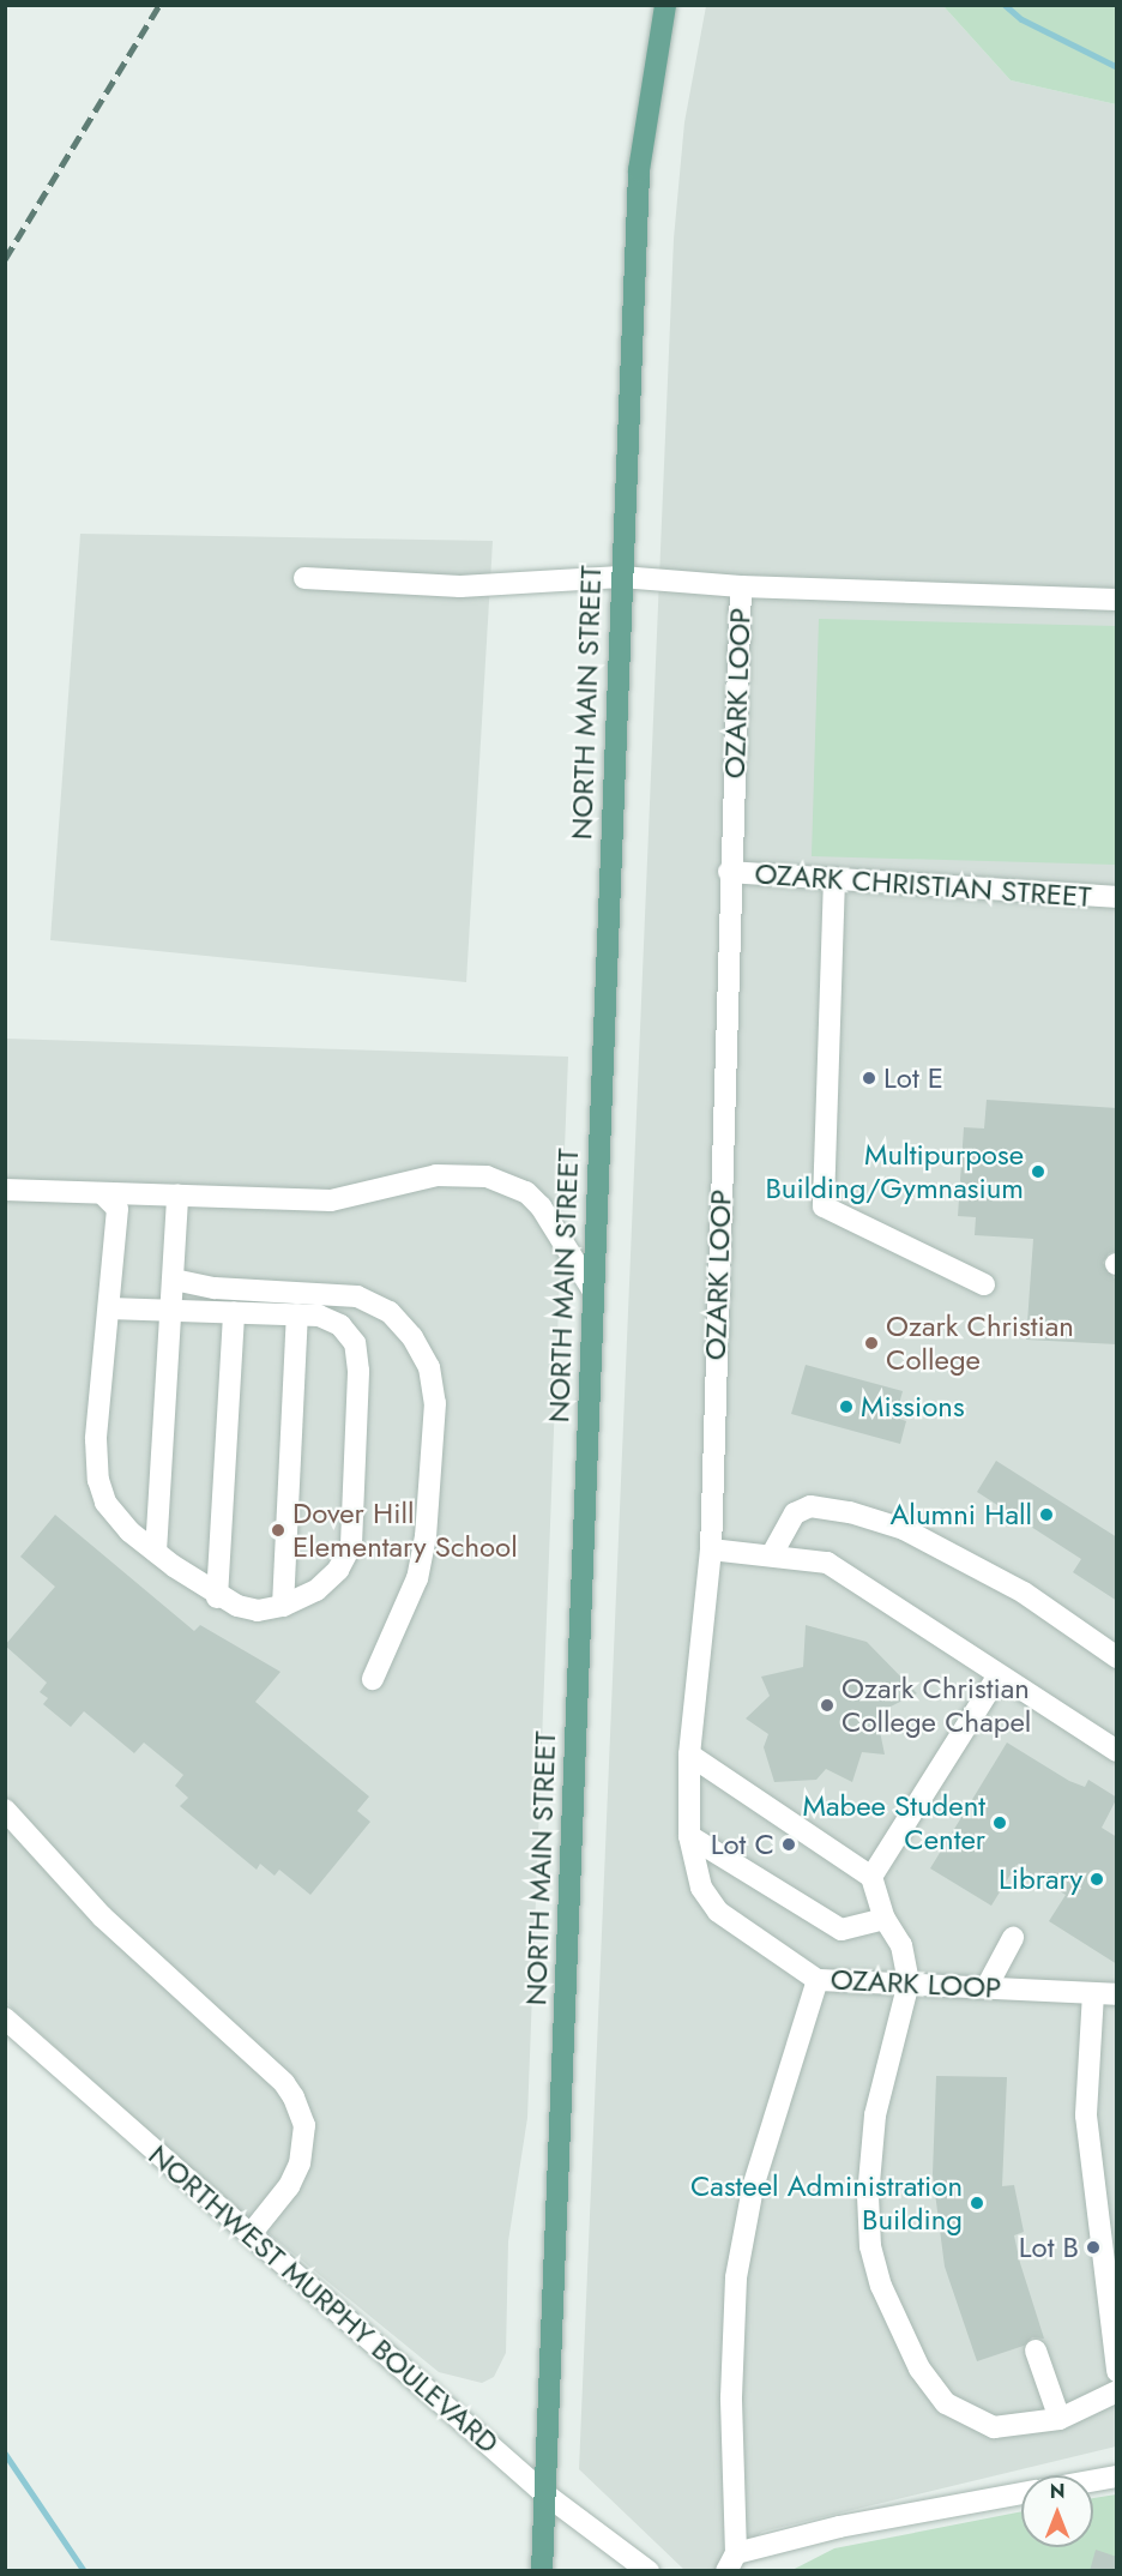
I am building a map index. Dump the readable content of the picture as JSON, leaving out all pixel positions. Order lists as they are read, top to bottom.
{
  "streets": {
    "main road": ["NORTH MAIN STREET"],
    "street": ["OZARK LOOP", "OZARK CHRISTIAN STREET", "NORTHWEST MURPHY BOULEVARD"]
  },
  "crossings": [
    ["OZARK LOOP", "OZARK CHRISTIAN STREET"],
    ["NORTH MAIN STREET", "NORTHWEST MURPHY BOULEVARD"]
  ],
  "places": [
    "Lot E",
    "Multipurpose Building/Gymnasium",
    "Ozark Christian College",
    "Missions",
    "Alumni Hall",
    "Dover Hill Elementary School",
    "Ozark Christian College Chapel",
    "Mabee Student Center",
    "Lot C",
    "Library",
    "Casteel Administration Building",
    "Lot B"
  ],
  "north": "top"
}
